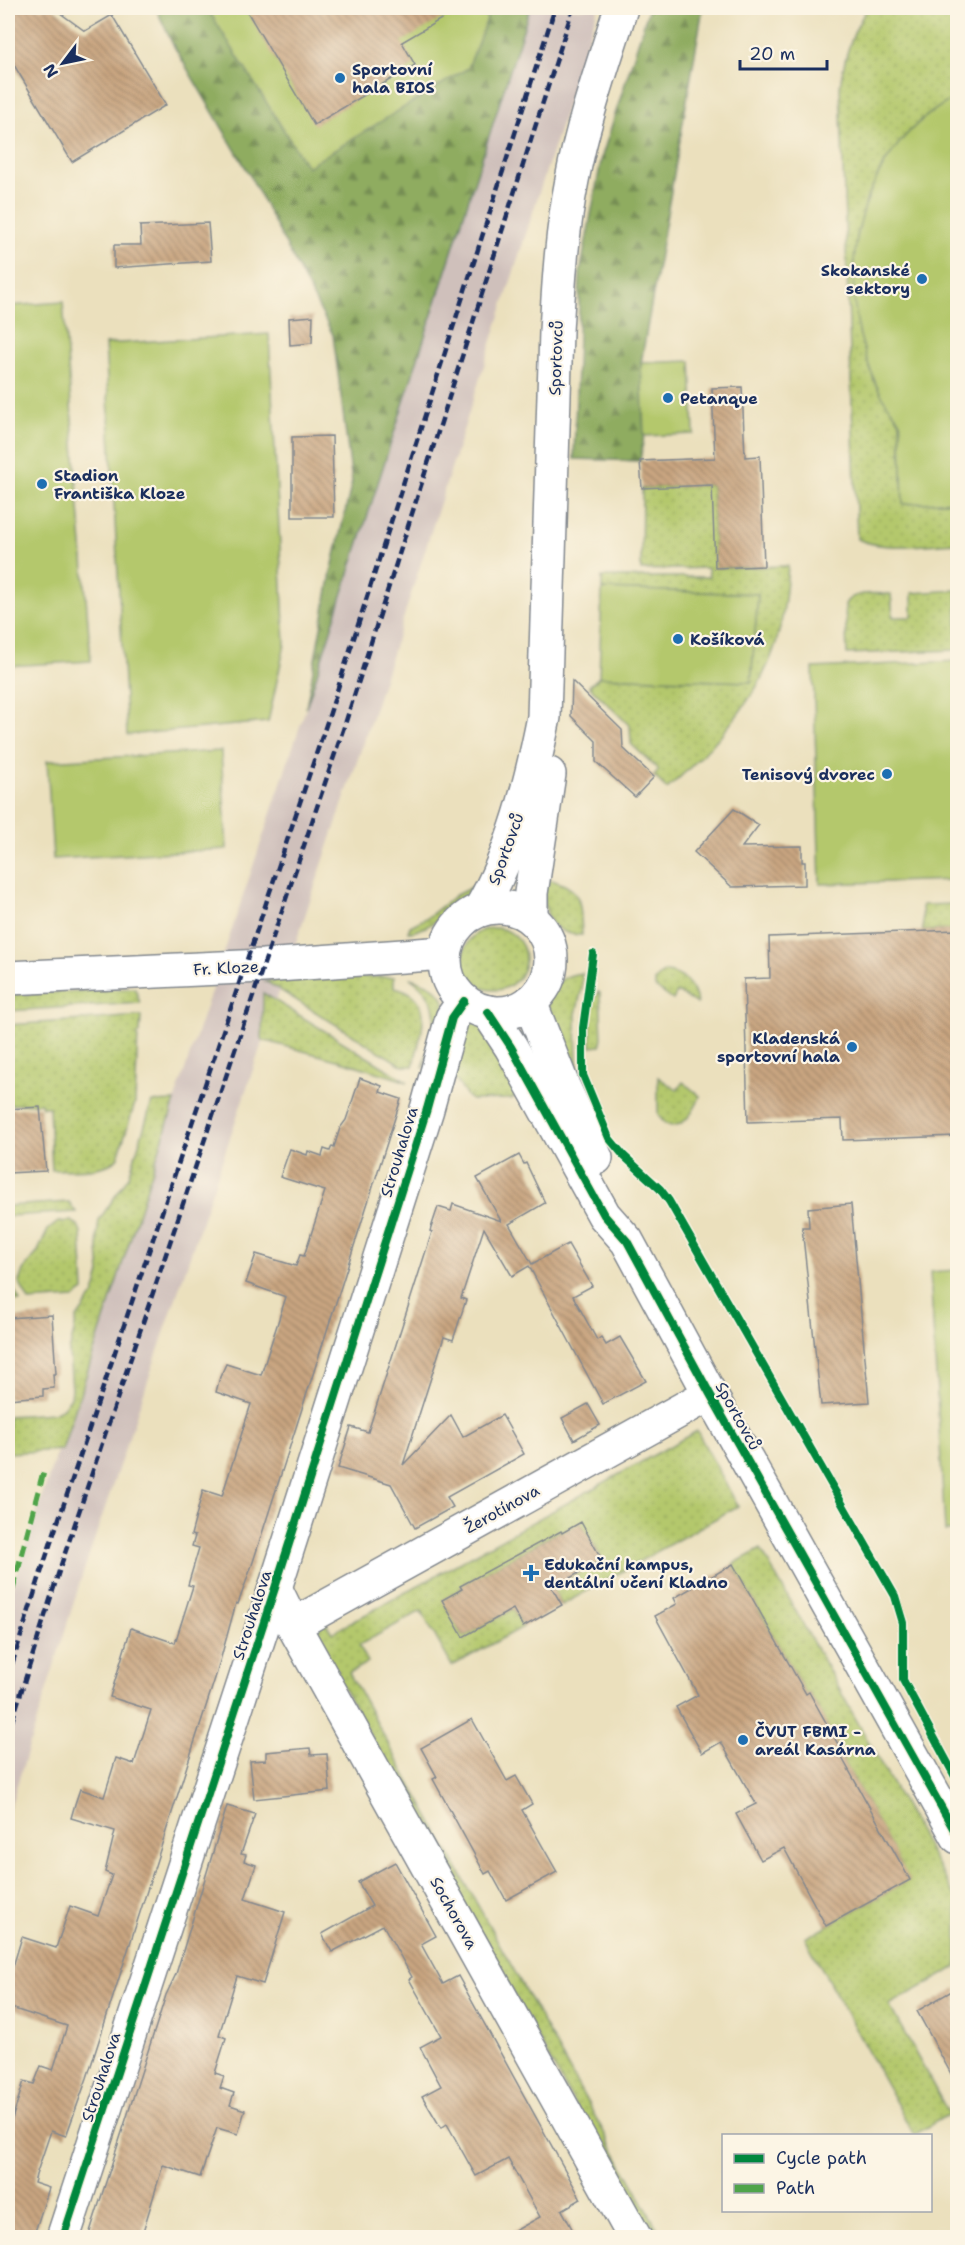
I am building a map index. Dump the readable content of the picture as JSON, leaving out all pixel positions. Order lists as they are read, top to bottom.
{
  "streets": {
    "street": [
      "Sportovců",
      "Fr. Kloze",
      "Strouhalova",
      "Žerotínova",
      "Sochorova"
    ]
  },
  "crossings": [
    ["Sportovců", "Fr. Kloze"],
    ["Sportovců", "Strouhalova"],
    ["Sportovců", "Žerotínova"],
    ["Fr. Kloze", "Strouhalova"],
    ["Strouhalova", "Sochorova"],
    ["Žerotínova", "Sochorova"]
  ],
  "places": {
    "other": [
      "Sportovní hala BIOS",
      "Skokanské sektory",
      "Petanque",
      "Stadion Františka Kloze",
      "Košíková",
      "Tenisový dvorec",
      "Kladenská sportovní hala",
      "ČVUT FBMI - areál Kasárna"
    ],
    "health": ["Edukační kampus, dentální učení Kladno"]
  },
  "legend": ["Cycle path", "Path"],
  "scale_bar": "20 m",
  "north": "bottom left"
}
